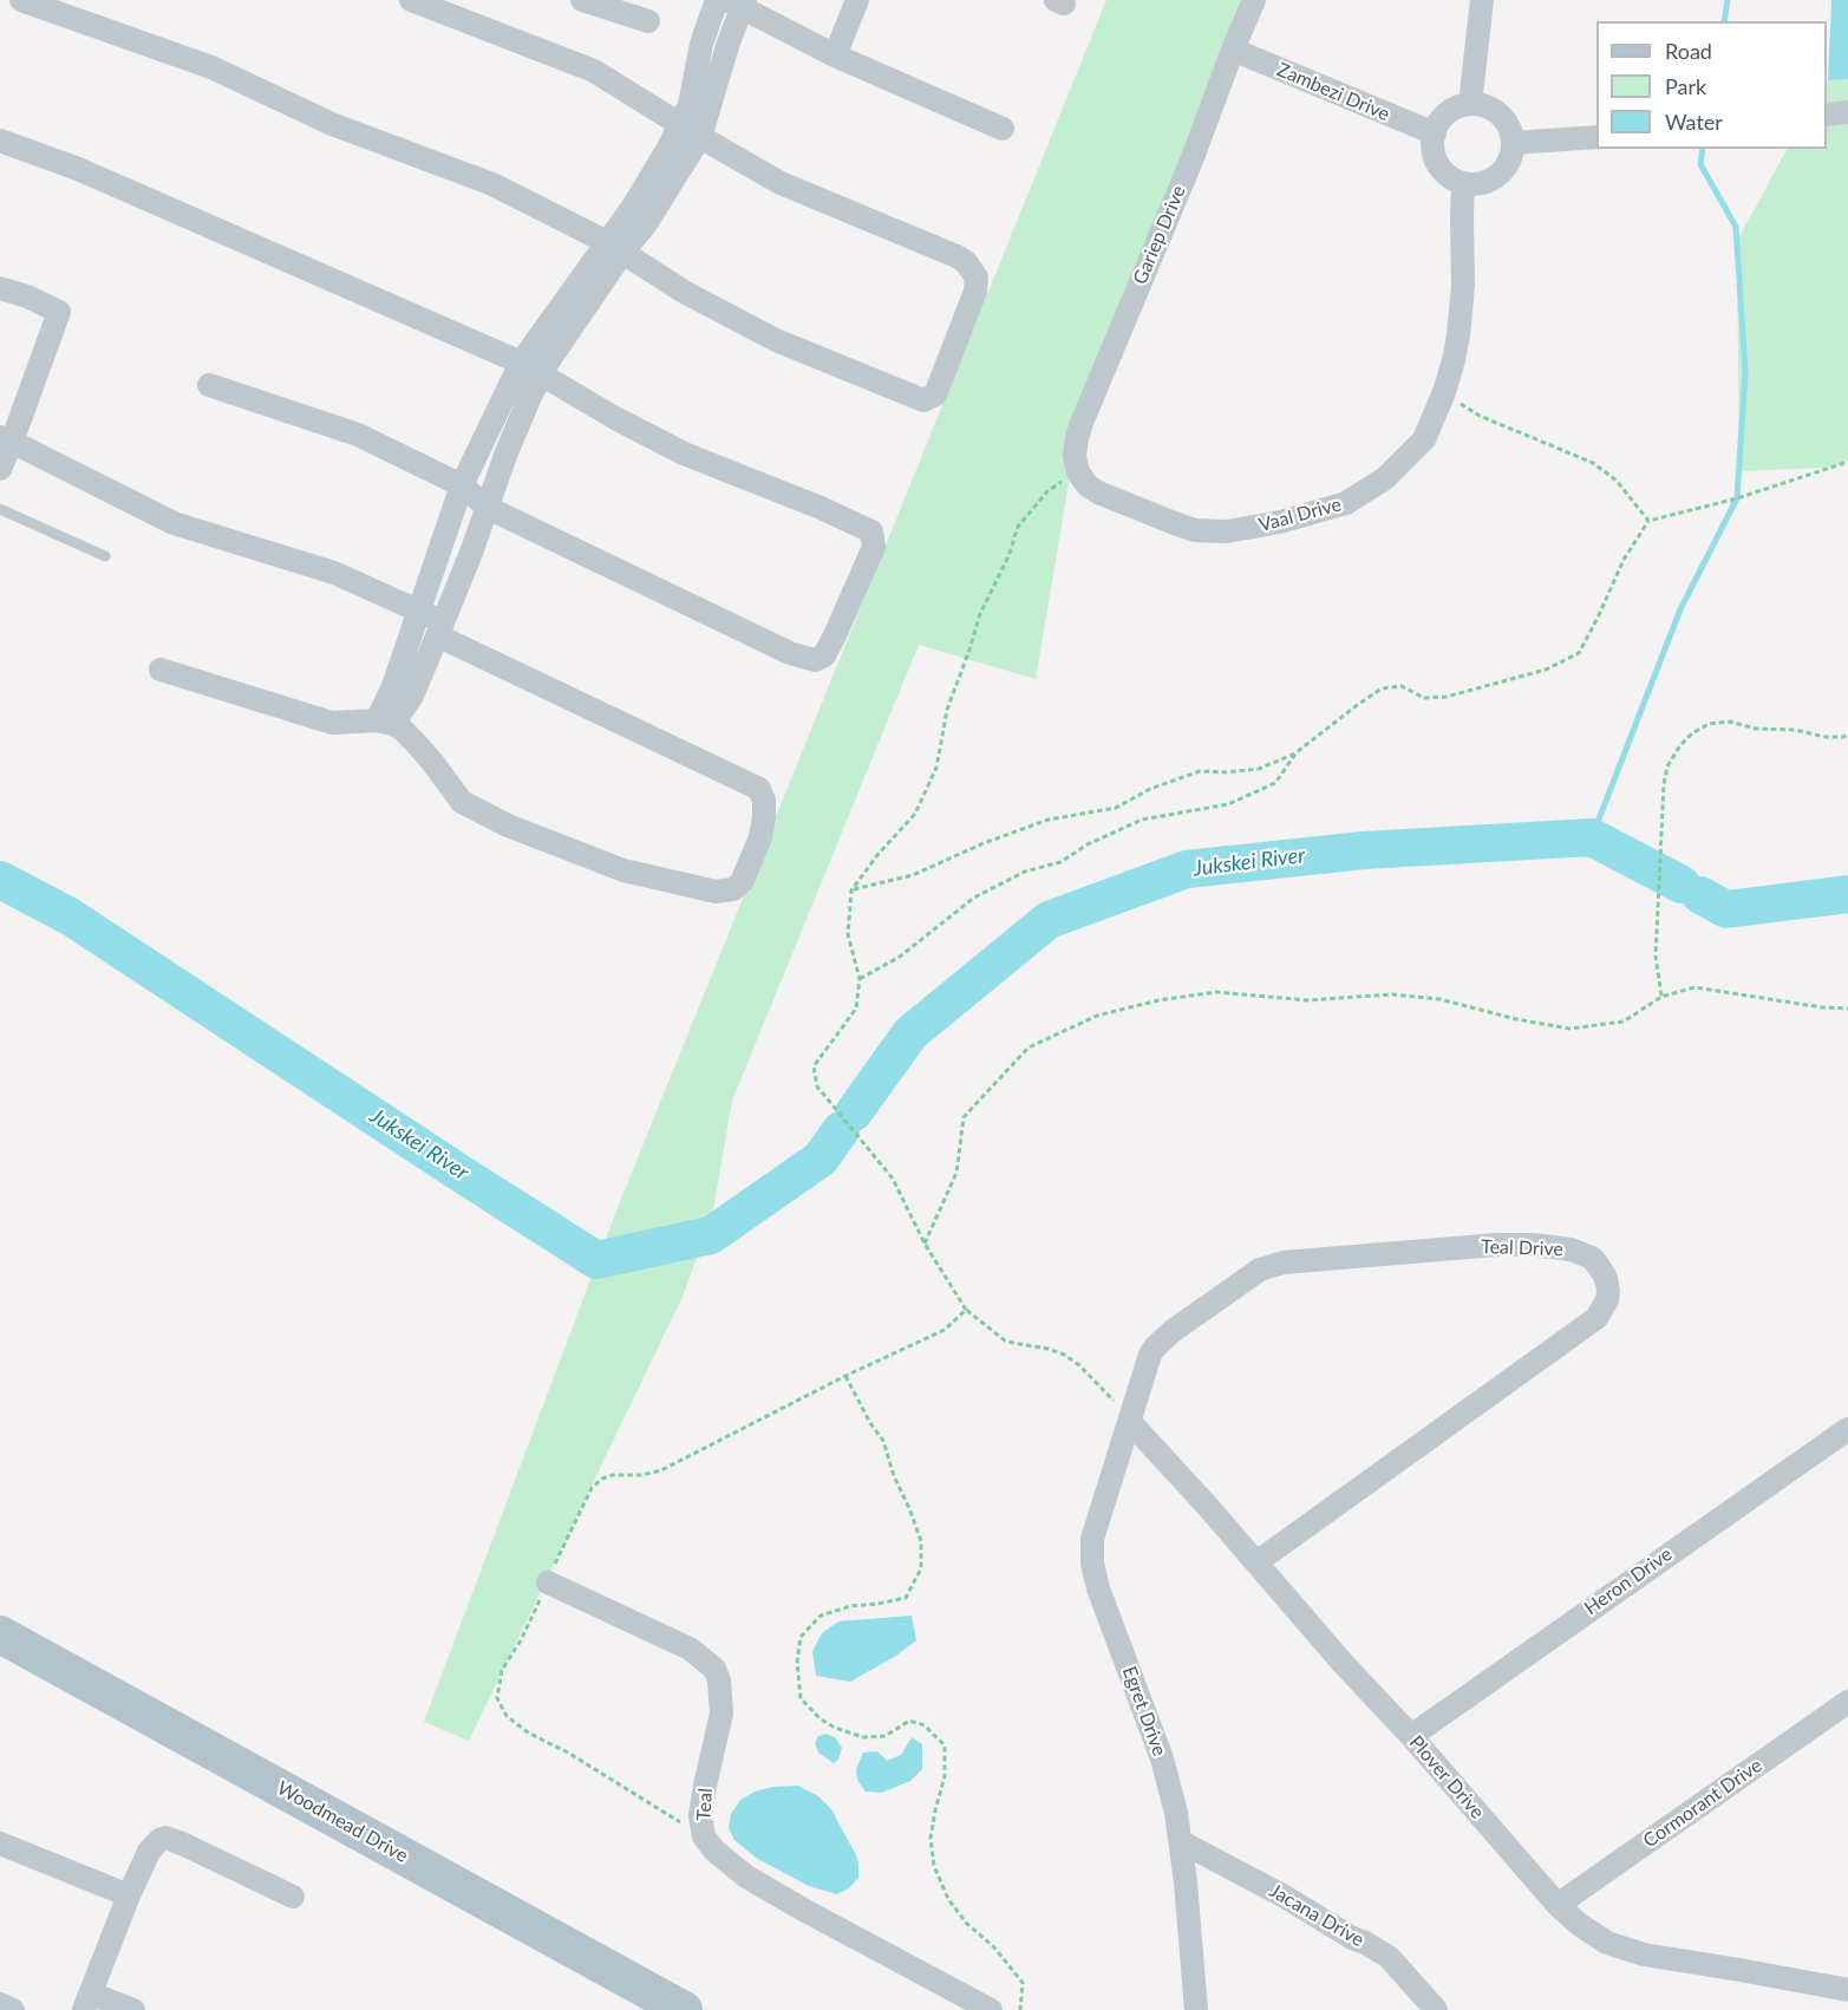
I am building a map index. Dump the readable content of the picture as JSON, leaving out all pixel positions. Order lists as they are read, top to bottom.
{
  "streets": {
    "main road": ["Woodmead Drive"],
    "street": [
      "Zambezi Drive",
      "Gariep Drive",
      "Vaal Drive",
      "Teal Drive",
      "Heron Drive",
      "Egret Drive",
      "Plover Drive",
      "Cormorant Drive",
      "Teal",
      "Jacana Drive"
    ]
  },
  "crossings": [
    ["Zambezi Drive", "Gariep Drive"],
    ["Zambezi Drive", "Vaal Drive"],
    ["Gariep Drive", "Vaal Drive"],
    ["Teal Drive", "Egret Drive"],
    ["Teal Drive", "Plover Drive"],
    ["Heron Drive", "Plover Drive"],
    ["Egret Drive", "Plover Drive"],
    ["Egret Drive", "Jacana Drive"],
    ["Plover Drive", "Cormorant Drive"]
  ],
  "water": ["Jukskei River"],
  "legend": ["Road", "Park", "Water"]
}
